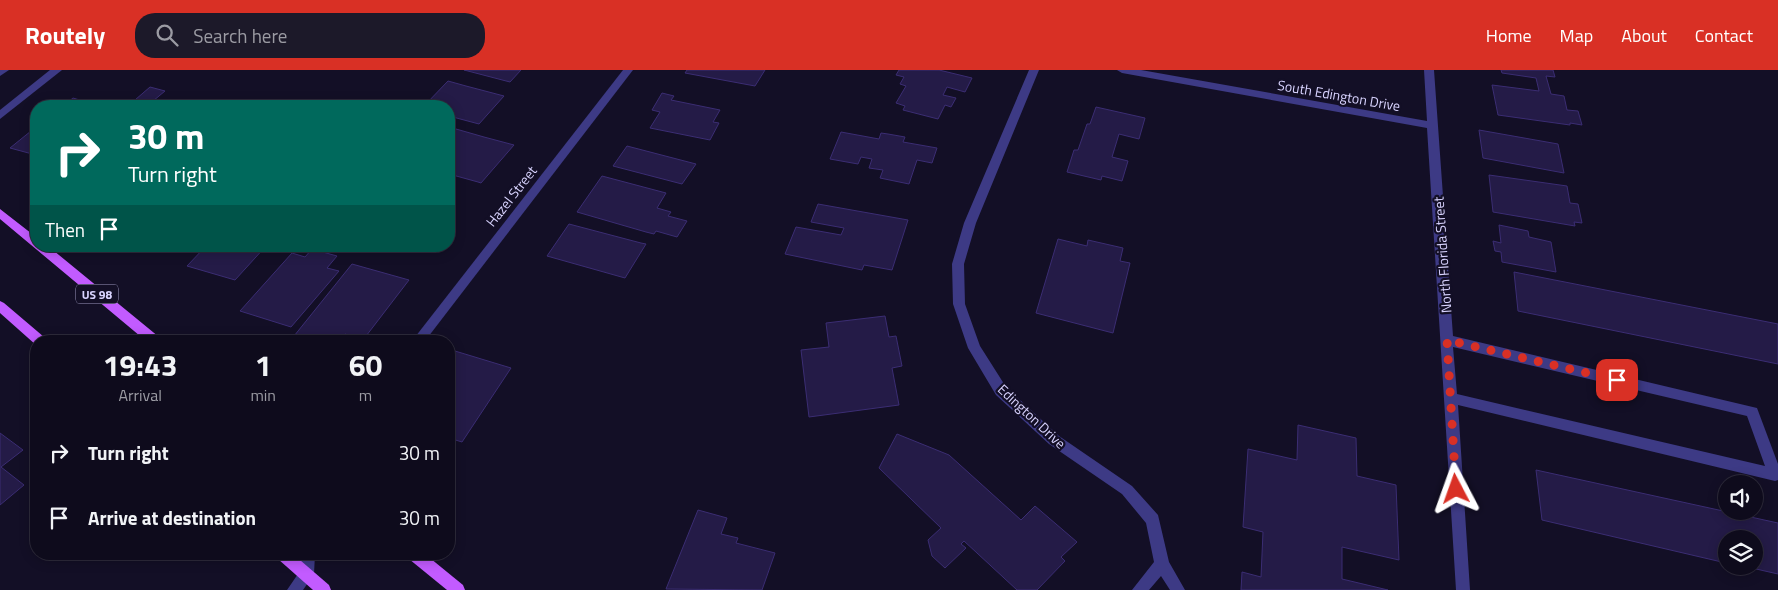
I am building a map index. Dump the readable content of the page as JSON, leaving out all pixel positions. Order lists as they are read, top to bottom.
{
  "streets": {
    "main road": ["US 98"],
    "street": [
      "South Edington Drive",
      "Hazel Street",
      "North Florida Street",
      "Edington Drive"
    ]
  },
  "crossings": [
    ["South Edington Drive", "North Florida Street"]
  ],
  "page": {
    "header": "Routely",
    "search": "Search here",
    "nav": [
      "Home",
      "Map",
      "About",
      "Contact"
    ],
    "turn": ["30 m", "Turn right"],
    "then": "Then",
    "eta": [
      "19:43",
      "Arrival",
      "1",
      "min",
      "60",
      "m"
    ],
    "list": [
      {
        "name": "Turn right",
        "value": "30 m"
      },
      {
        "name": "Arrive at destination",
        "value": "30 m"
      }
    ]
  }
}
